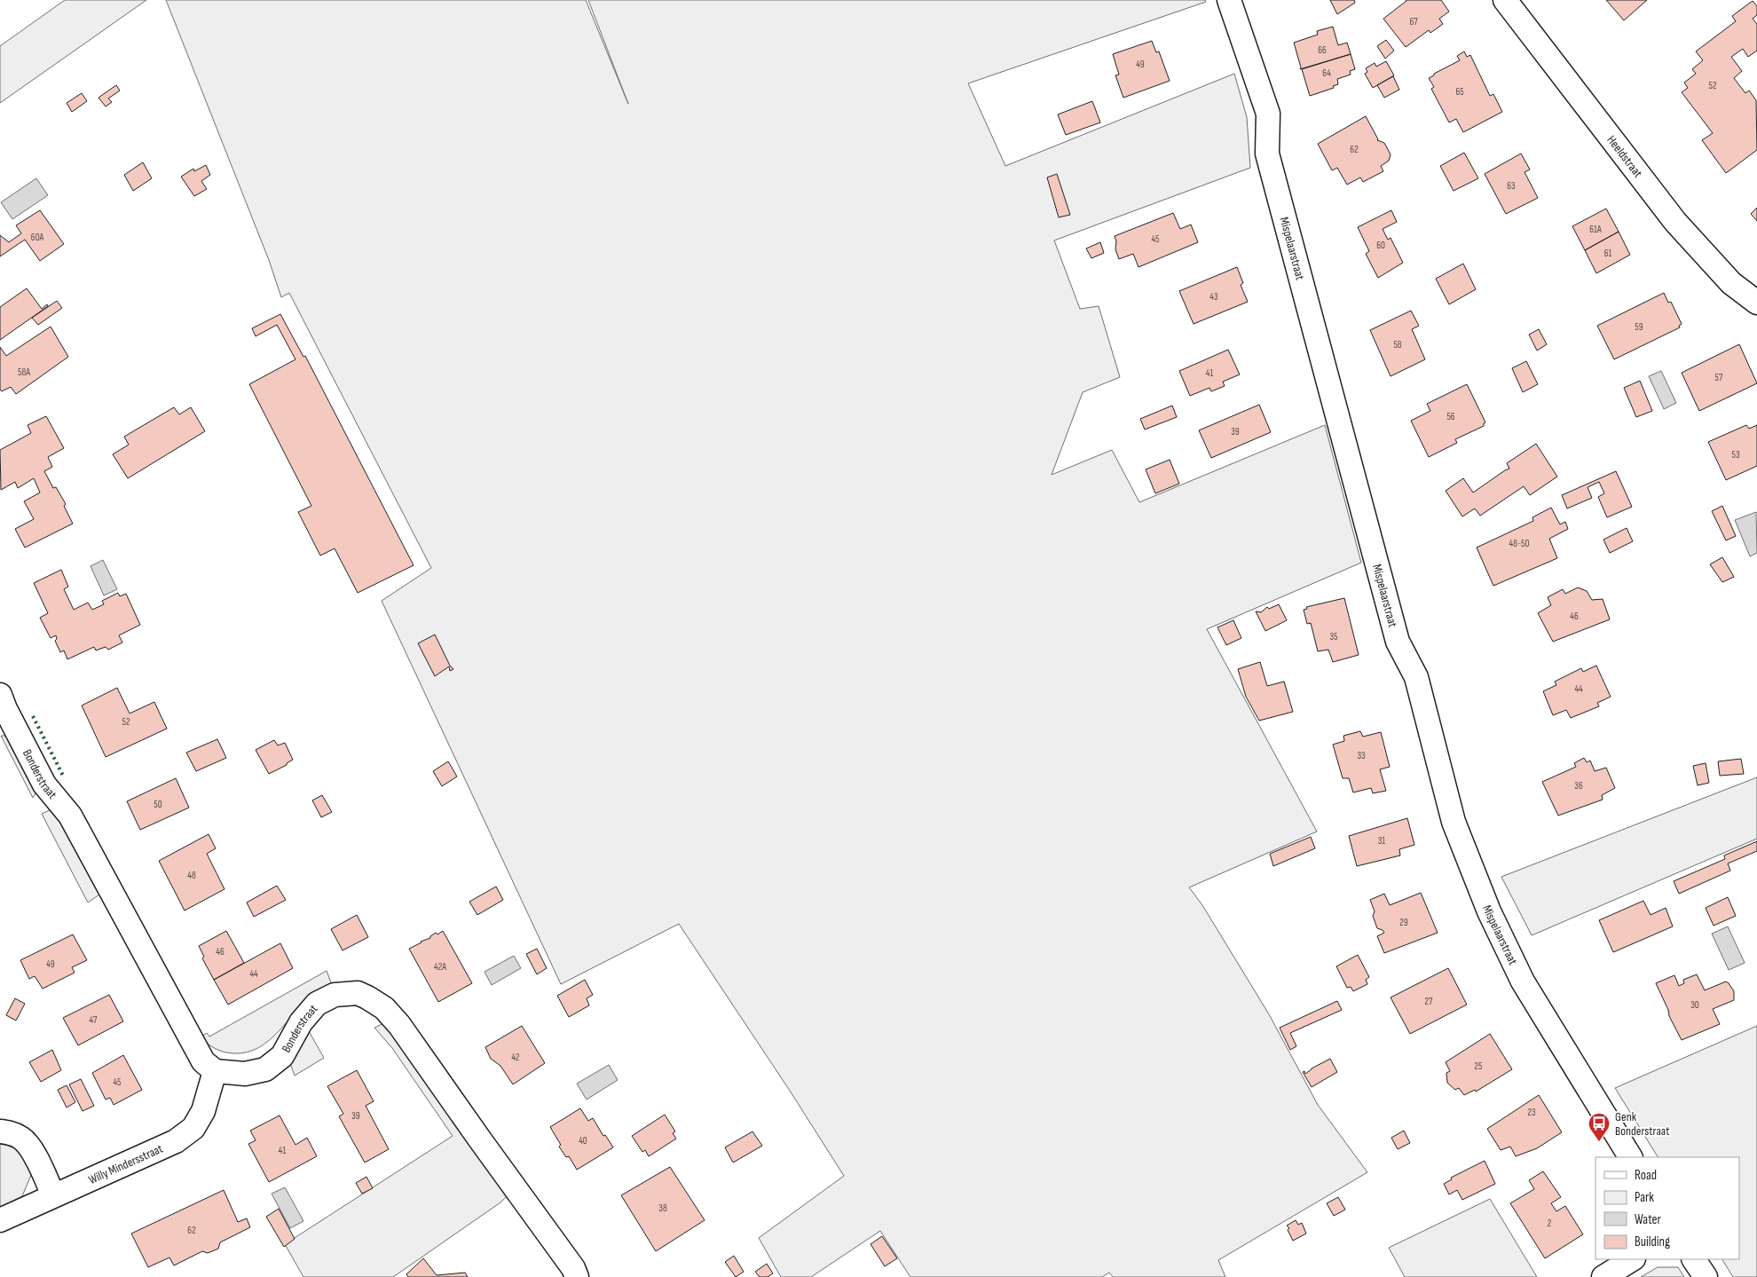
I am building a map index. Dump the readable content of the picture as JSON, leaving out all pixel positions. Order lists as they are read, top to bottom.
{
  "streets": {
    "street": [
      "Heeldstraat",
      "Mispelaarstraat",
      "Bonderstraat",
      "Willy Mindersstraat"
    ]
  },
  "crossings": [
    ["Bonderstraat", "Willy Mindersstraat"]
  ],
  "places": {
    "bus stop": ["Genk Bonderstraat"]
  },
  "house_numbers": [
    "67",
    "66",
    "49",
    "64",
    "52",
    "65",
    "62",
    "63",
    "61A",
    "60A",
    "45",
    "60",
    "61",
    "43",
    "59",
    "58",
    "58A",
    "41",
    "57",
    "56",
    "39",
    "53",
    "48-50",
    "46",
    "35",
    "44",
    "52",
    "33",
    "36",
    "50",
    "31",
    "48",
    "29",
    "46",
    "49",
    "42A",
    "44",
    "27",
    "30",
    "47",
    "42",
    "25",
    "45",
    "23",
    "39",
    "40",
    "41",
    "38",
    "2",
    "62"
  ],
  "legend": [
    "Road",
    "Park",
    "Water",
    "Building"
  ]
}
